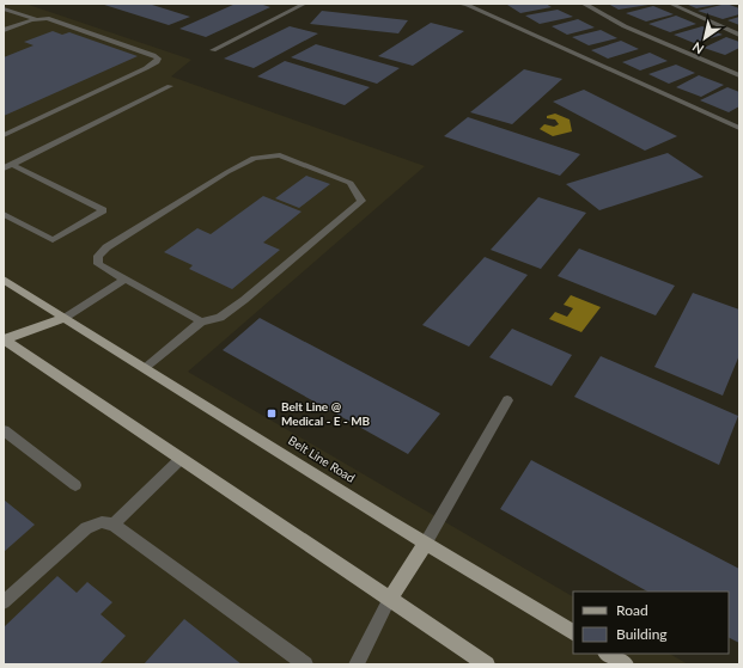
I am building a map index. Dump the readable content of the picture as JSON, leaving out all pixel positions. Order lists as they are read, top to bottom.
{
  "streets": {
    "main road": ["Belt Line Road"]
  },
  "places": {
    "transit": ["Belt Line @ Medical - E - MB"]
  },
  "legend": ["Road", "Building"],
  "north": "bottom left"
}
